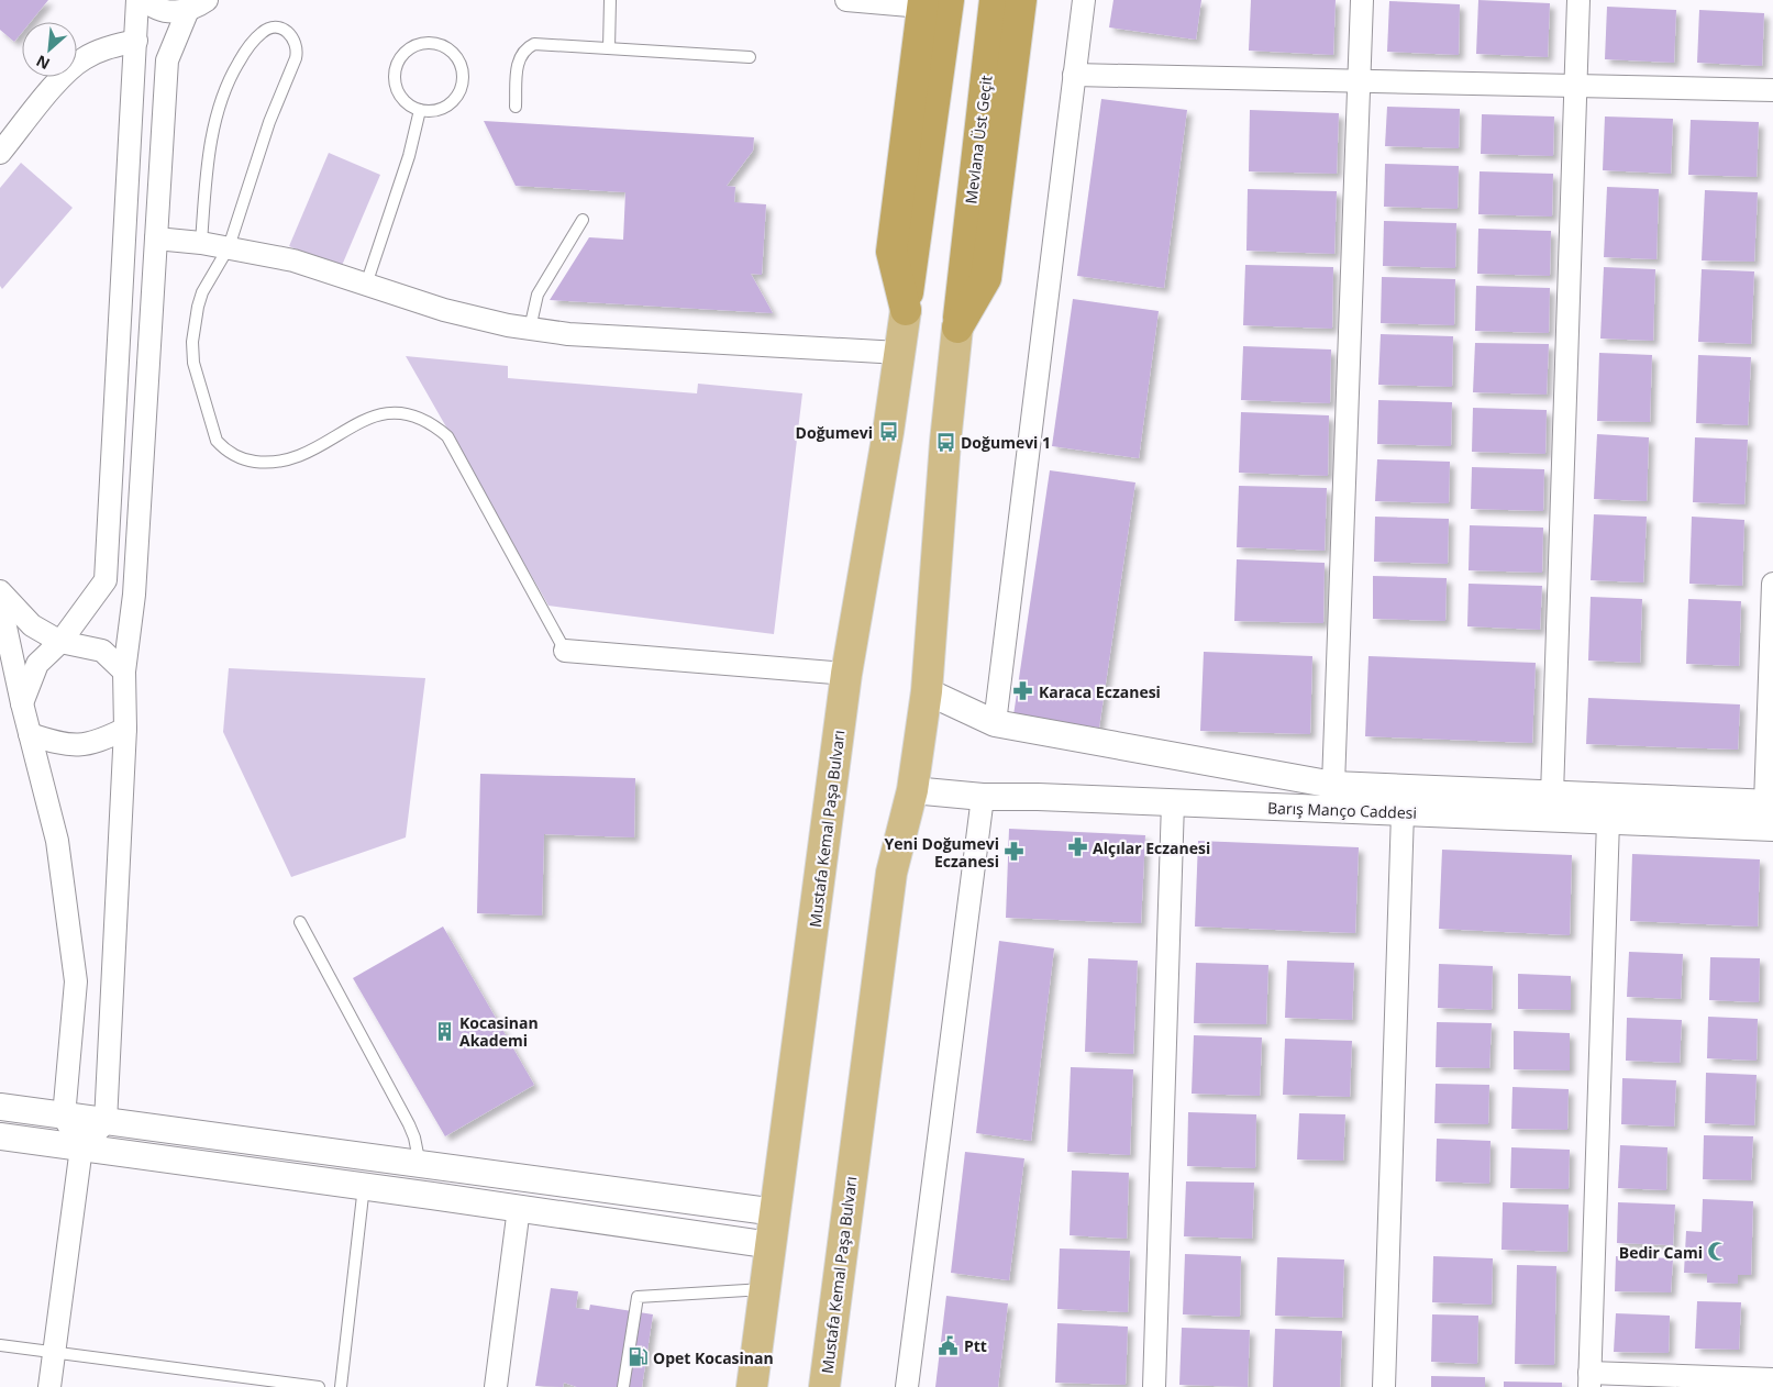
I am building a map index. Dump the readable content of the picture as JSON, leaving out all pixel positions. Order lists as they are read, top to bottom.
{
  "streets": {
    "highway": ["Mevlana Üst Geçit", "Mustafa Kemal Paşa Bulvarı"],
    "street": ["Barış Manço Caddesi"]
  },
  "crossings": [
    ["Mevlana Üst Geçit", "Mustafa Kemal Paşa Bulvarı"],
    ["Barış Manço Caddesi", "Mustafa Kemal Paşa Bulvarı"]
  ],
  "places": {
    "bus stop": ["Doğumevi", "Doğumevi 1"],
    "pharmacy": ["Karaca Eczanesi", "Alçılar Eczanesi", "Yeni Doğumevi Eczanesi"],
    "building": ["Kocasinan Akademi"],
    "mosque": ["Bedir Cami"],
    "public building": ["Ptt"],
    "fuel station": ["Opet Kocasinan"]
  },
  "north": "bottom left"
}
